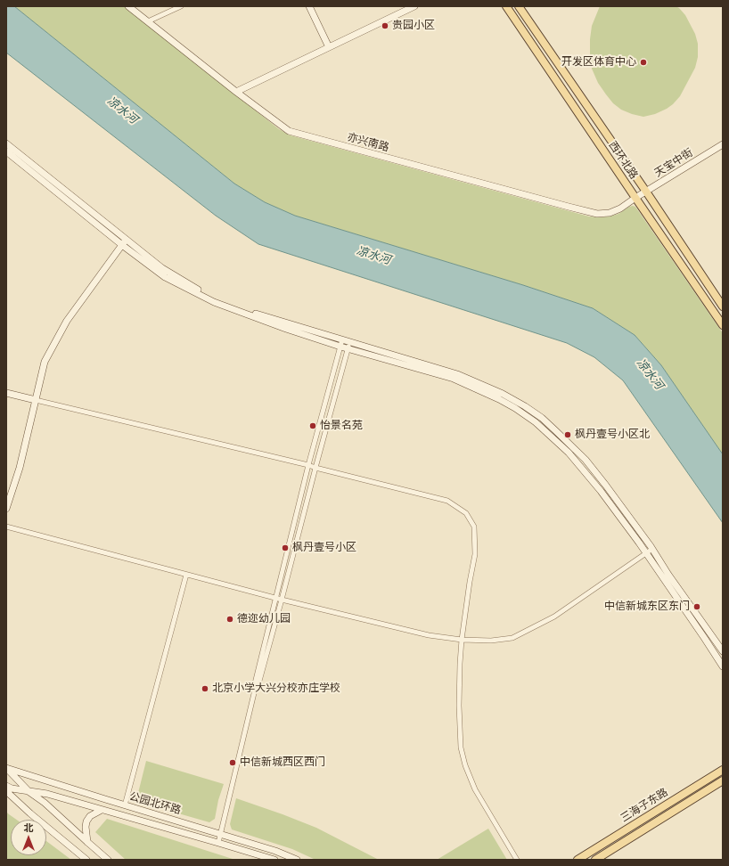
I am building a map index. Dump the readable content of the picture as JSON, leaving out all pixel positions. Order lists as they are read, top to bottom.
{
  "streets": {
    "main road": ["西环北路", "三海子东路"],
    "street": ["亦兴南路", "天宝中街", "公园北环路"]
  },
  "crossings": [
    ["亦兴南路", "西环北路"],
    ["亦兴南路", "天宝中街"],
    ["西环北路", "天宝中街"]
  ],
  "water": ["凉水河"],
  "places": [
    "贵园小区",
    "开发区体育中心",
    "怡景名苑",
    "枫丹壹号小区北",
    "枫丹壹号小区",
    "中信新城东区东门",
    "德迩幼儿园",
    "北京小学大兴分校亦庄学校",
    "中信新城西区西门"
  ],
  "north": "top"
}
